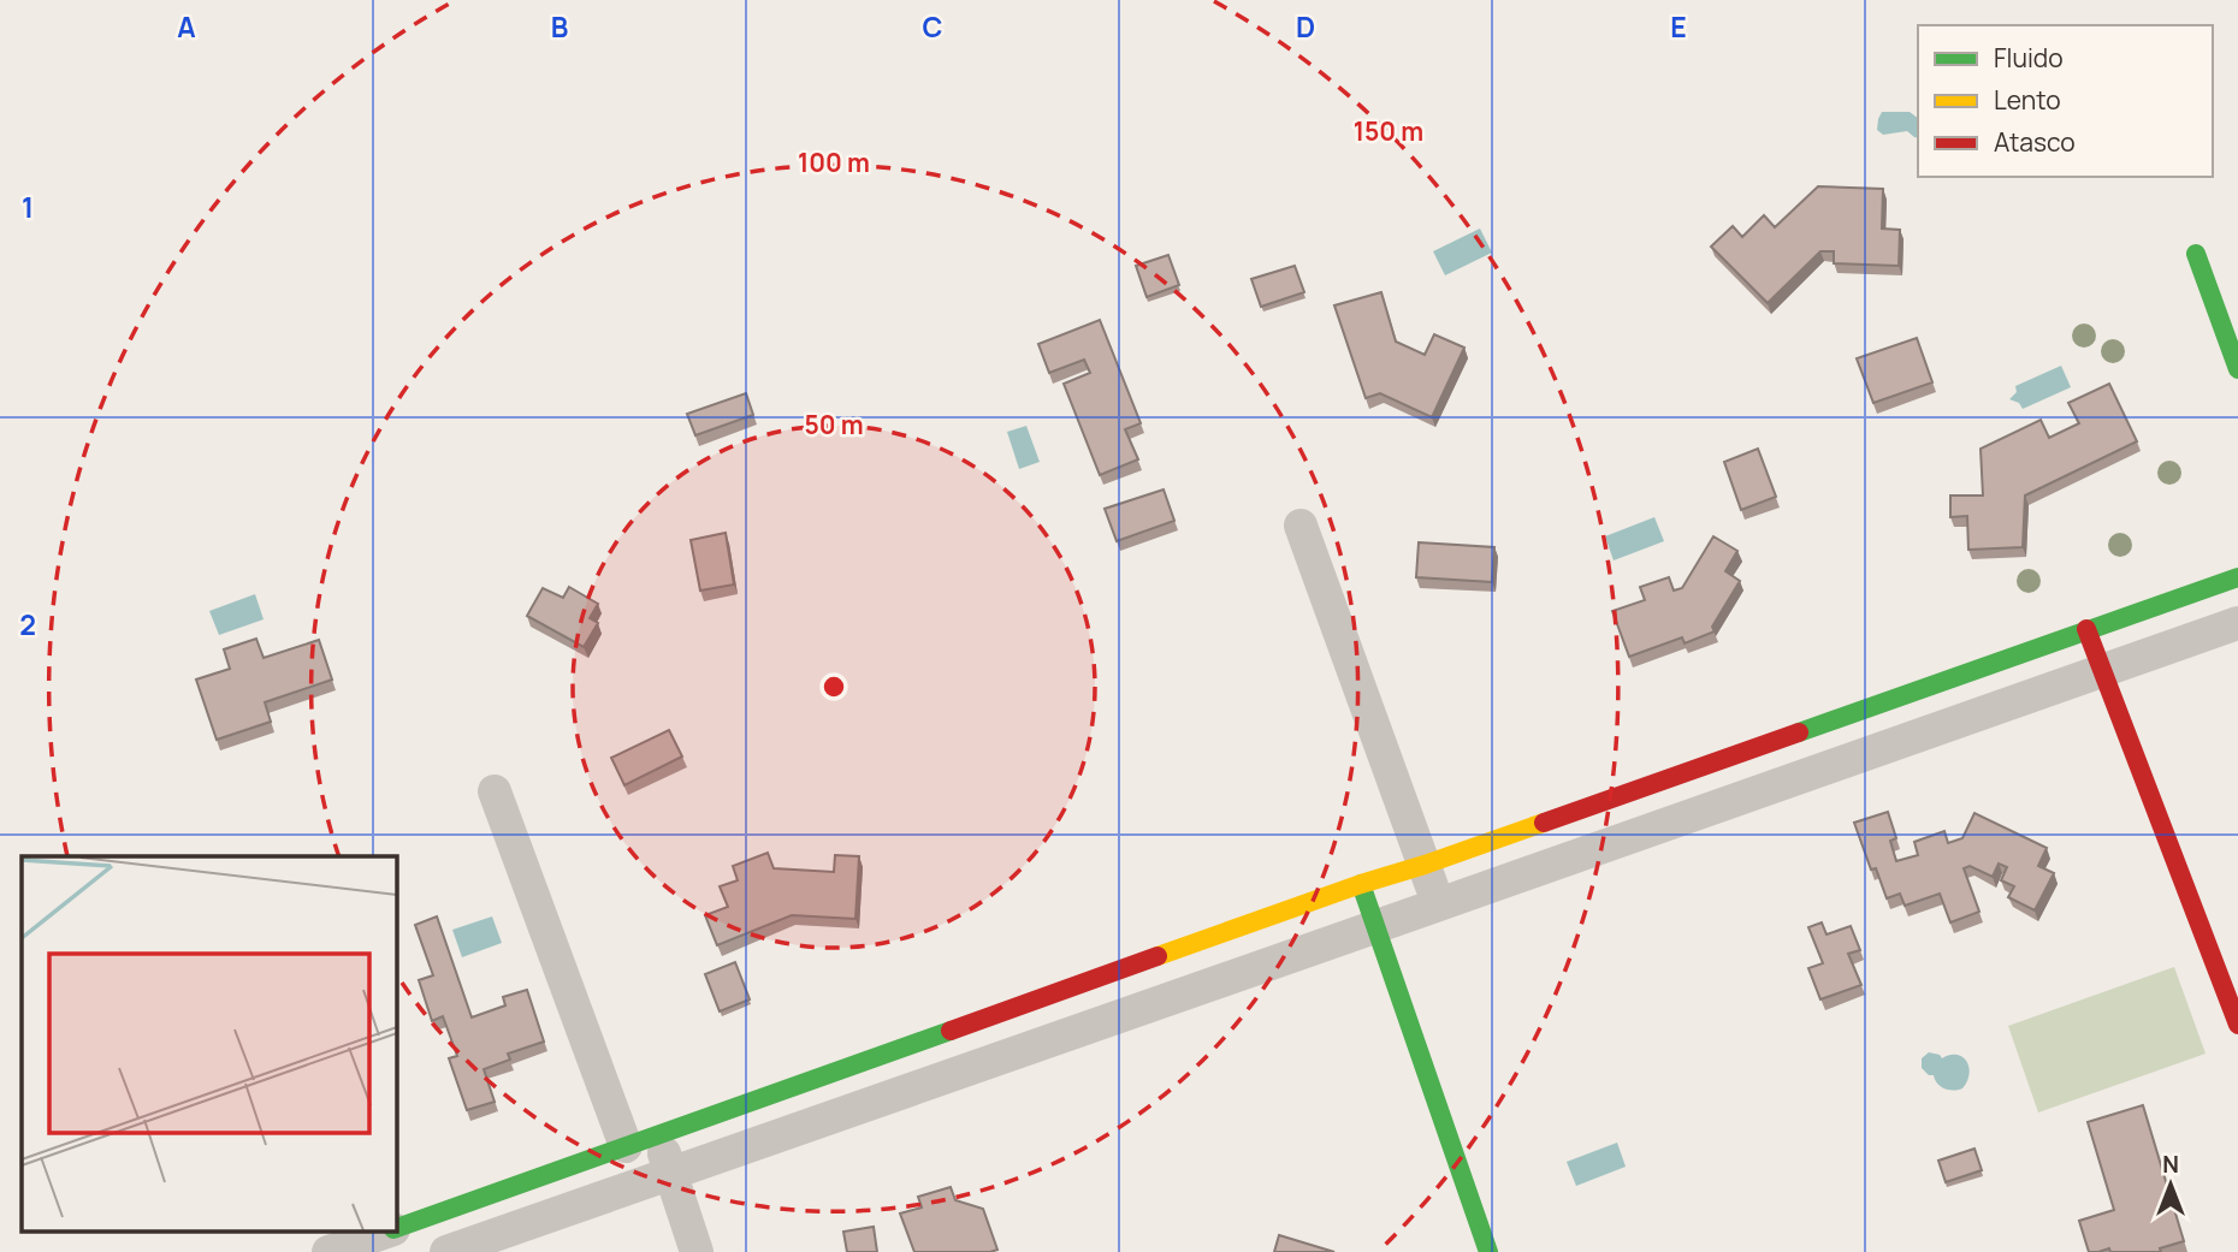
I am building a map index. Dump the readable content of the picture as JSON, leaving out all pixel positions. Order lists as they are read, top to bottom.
{
  "legend": ["Fluido", "Lento", "Atasco"],
  "north": "top",
  "grid": {
    "columns": [
      "A",
      "B",
      "C",
      "D",
      "E"
    ],
    "rows": ["1", "2"]
  },
  "rings": ["150 m", "100 m", "50 m"]
}
